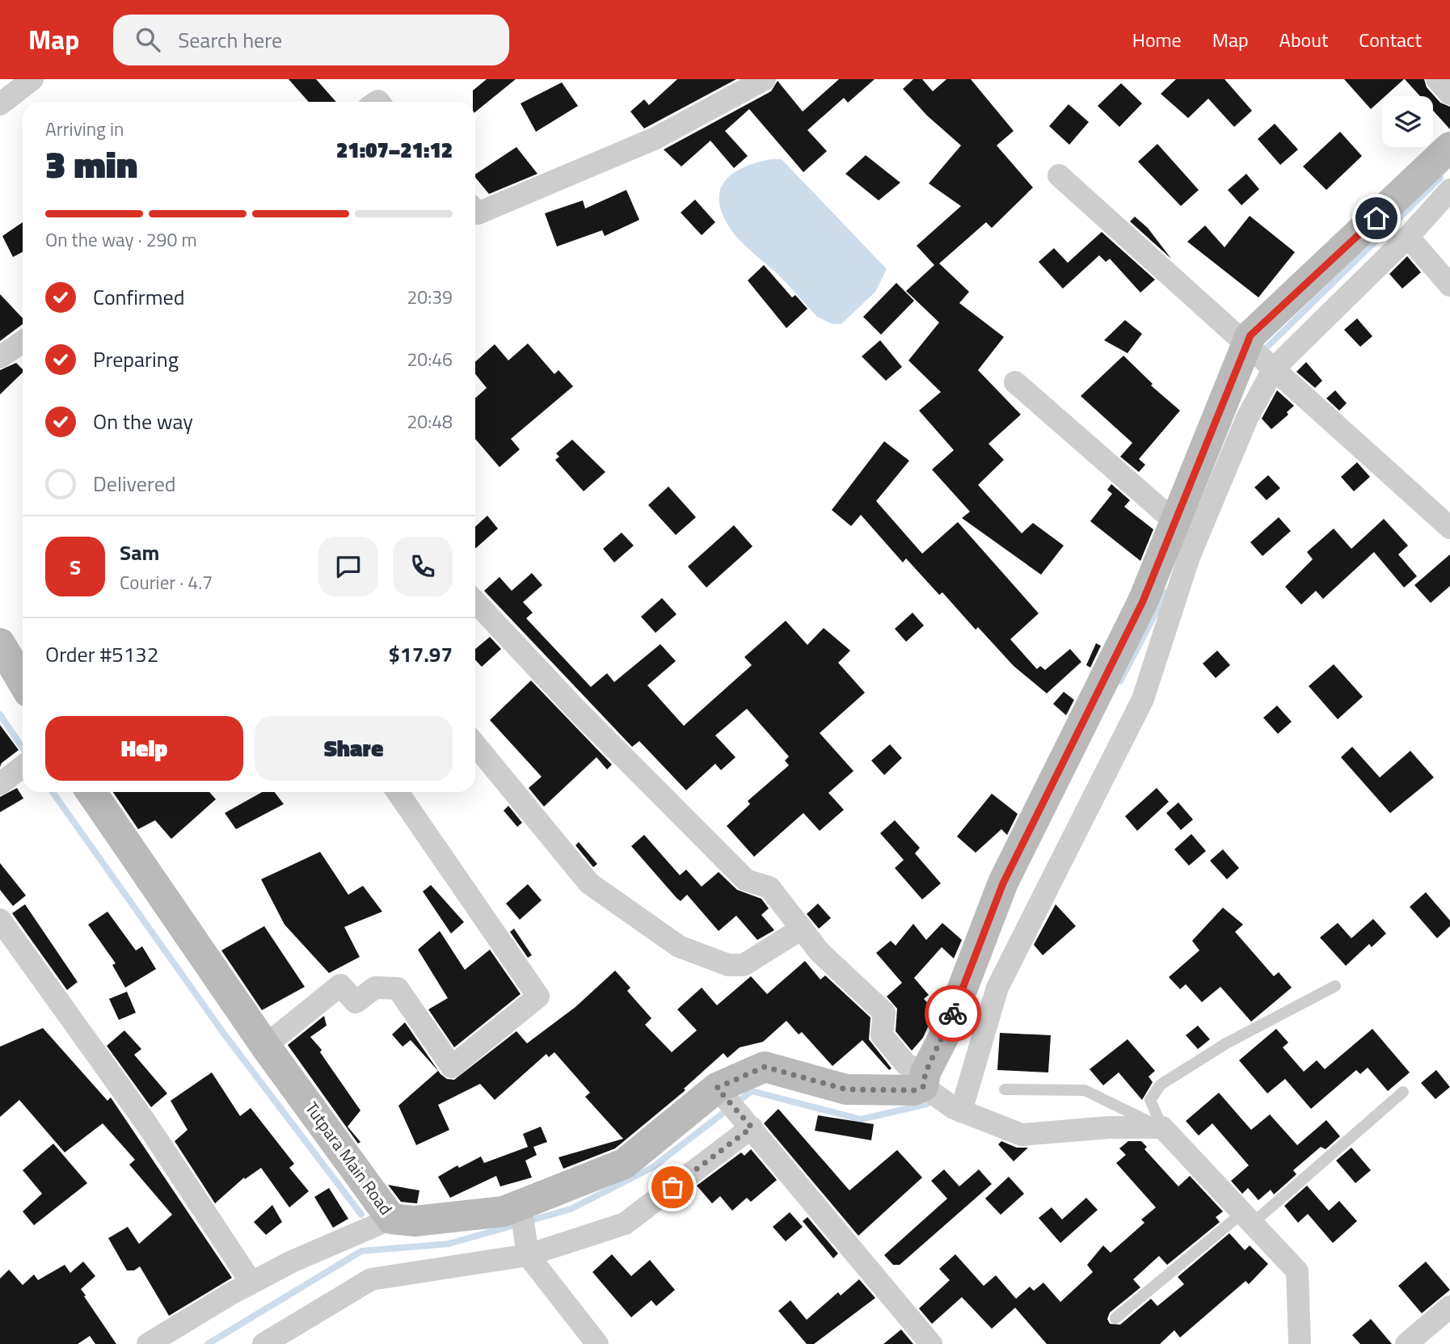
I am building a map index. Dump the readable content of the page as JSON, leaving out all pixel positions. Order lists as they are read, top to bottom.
{
  "streets": {
    "street": ["Tutpara Main Road"]
  },
  "page": {
    "header": "Map",
    "search": "Search here",
    "nav": [
      "Home",
      "Map",
      "About",
      "Contact"
    ],
    "heading": ["3 min", "Arriving in", "21:07–21:12"],
    "panel": [
      "Sam",
      "Courier · 4.7",
      "Order #5132",
      "$17.97"
    ],
    "bar": "On the way · 290 m",
    "list": [
      ["Confirmed", "20:39"],
      ["Preparing", "20:46"],
      ["On the way", "20:48"],
      "Delivered"
    ],
    "round": "S",
    "buttons": ["Help", "Share"]
  }
}
